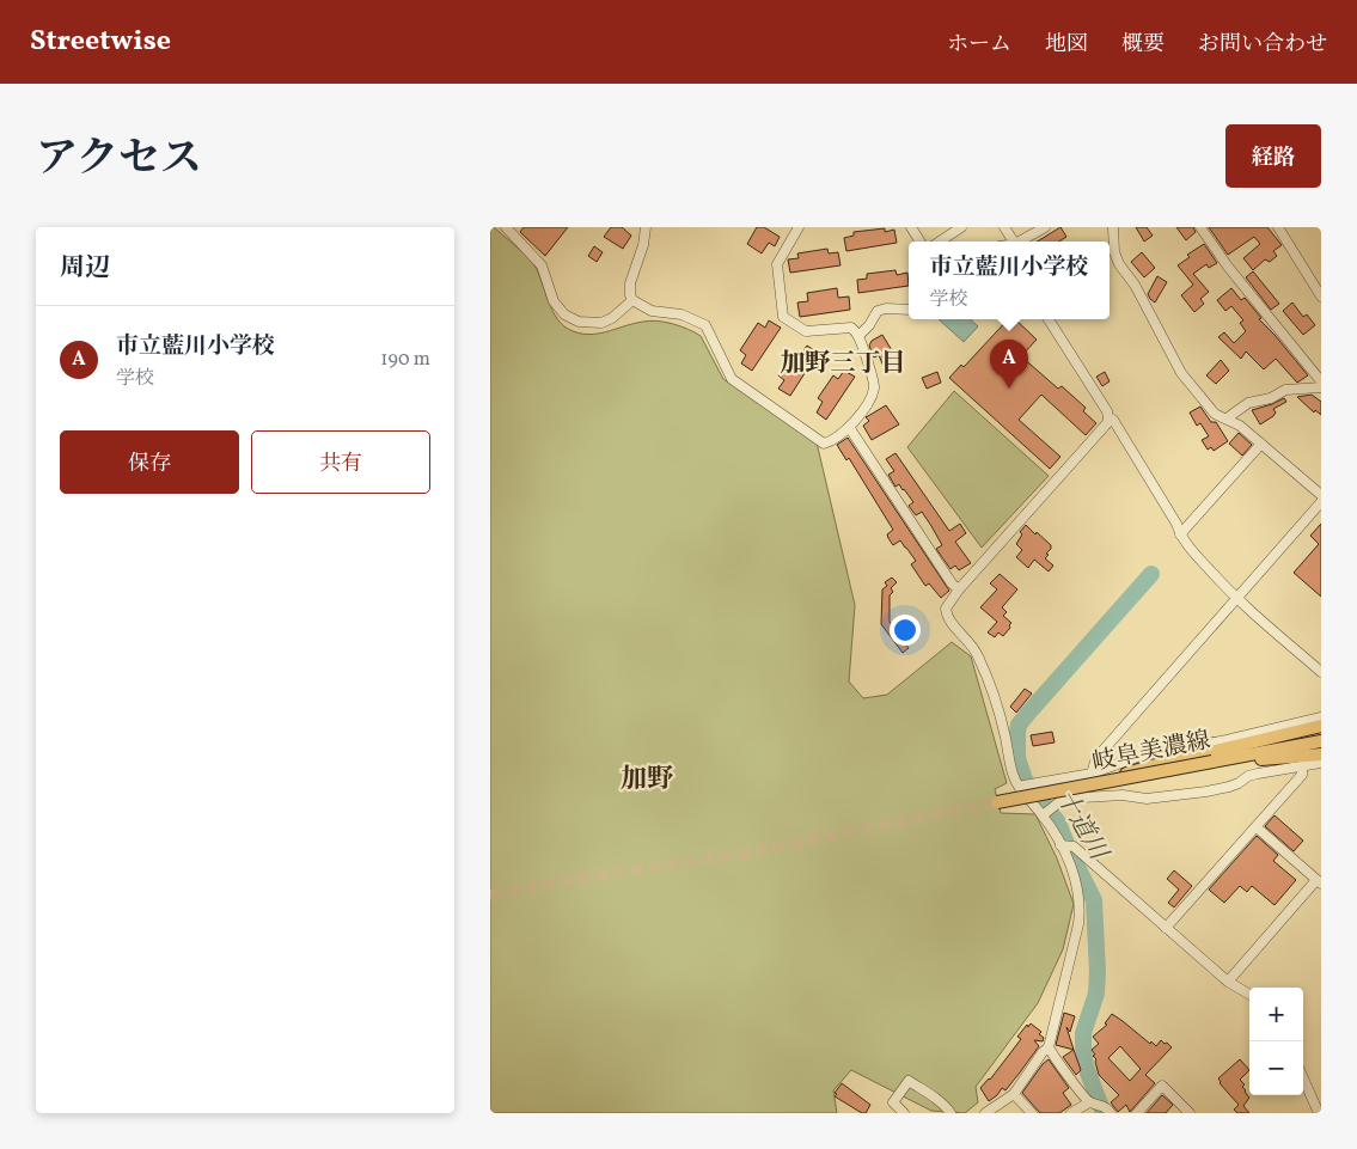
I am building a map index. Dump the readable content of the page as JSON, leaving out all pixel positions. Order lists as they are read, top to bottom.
{
  "streets": {
    "main road": ["岐阜美濃線"]
  },
  "districts": ["加野三丁目", "加野"],
  "water": ["十道川"],
  "page": {
    "header": "Streetwise",
    "nav": [
      "ホーム",
      "地図",
      "概要",
      "お問い合わせ"
    ],
    "title": "アクセス",
    "buttons": [
      "経路",
      ["保存", "共有"]
    ],
    "heading": "周辺",
    "popup": ["市立藍川小学校", "学校"],
    "list": [
      {
        "mark": "A",
        "name": "市立藍川小学校",
        "note": "学校",
        "value": "190 m"
      }
    ],
    "pins": "A",
    "map_buttons": ["+", "−"]
  }
}
